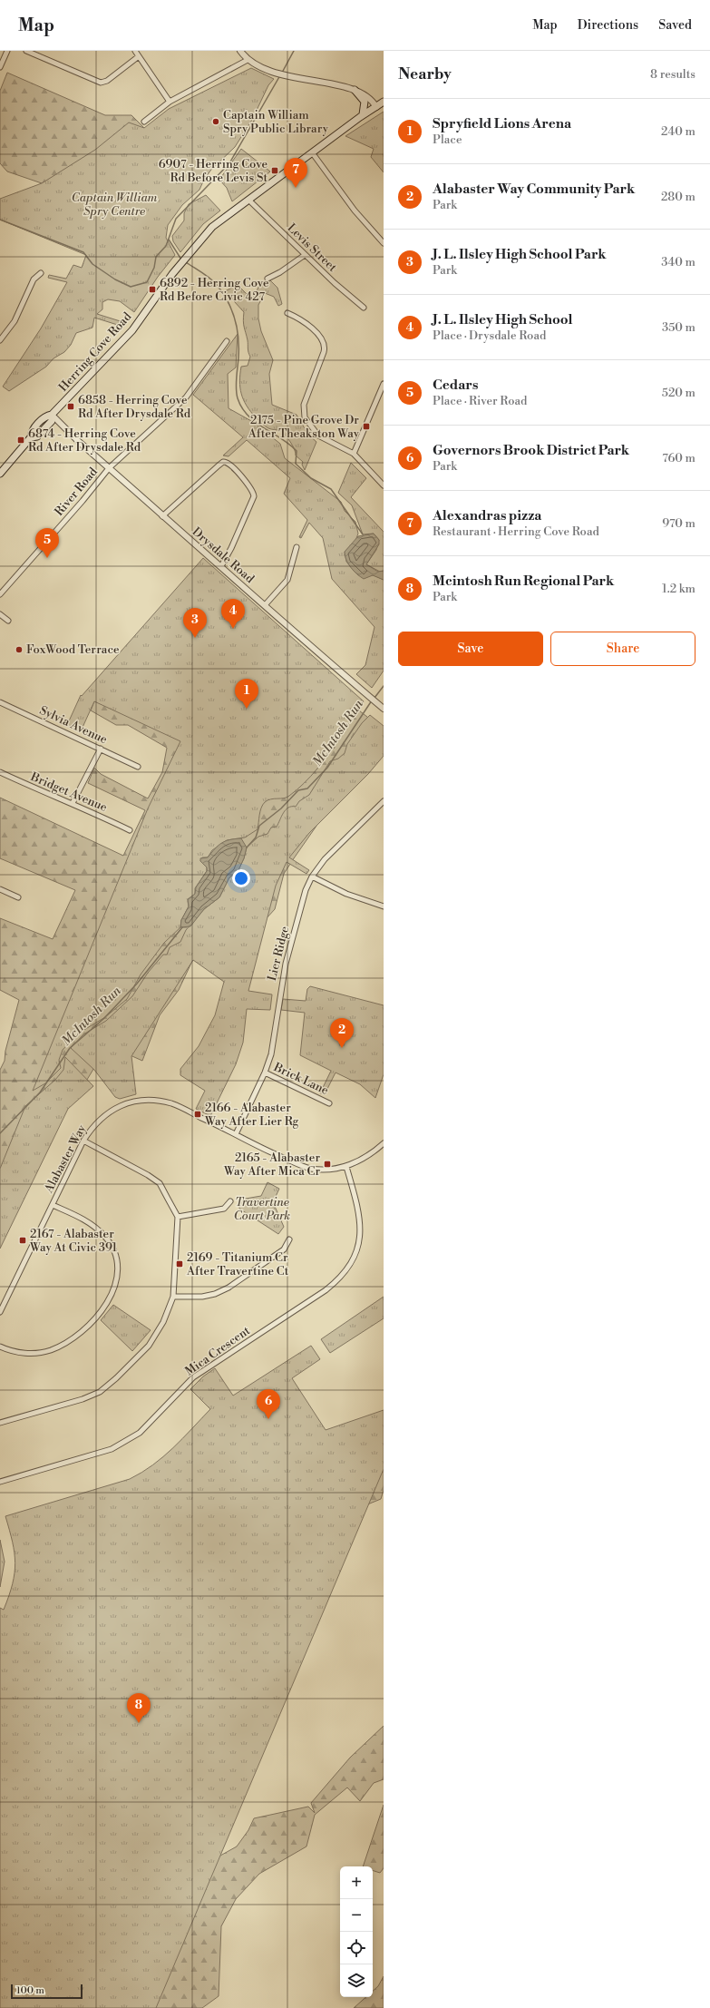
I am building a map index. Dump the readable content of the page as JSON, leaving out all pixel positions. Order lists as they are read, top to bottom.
{
  "streets": {
    "main road": ["Herring Cove Road"],
    "street": [
      "Levis Street",
      "River Road",
      "Drysdale Road",
      "Sylvia Avenue",
      "Bridget Avenue",
      "Lier Ridge",
      "Brick Lane",
      "Alabaster Way",
      "Mica Crescent"
    ]
  },
  "crossings": [
    ["Levis Street", "Herring Cove Road"],
    ["Herring Cove Road", "Drysdale Road"],
    ["River Road", "Drysdale Road"],
    ["Lier Ridge", "Brick Lane"],
    ["Lier Ridge", "Alabaster Way"],
    ["Alabaster Way", "Mica Crescent"]
  ],
  "water": ["McIntosh Run"],
  "parks": ["Captain William Spry Centre", "Travertine Court Park"],
  "places": {
    "other": ["Captain William Spry Public Library", "FoxWood Terrace"],
    "transit": [
      "6907 - Herring Cove Rd Before Levis St",
      "6892 - Herring Cove Rd Before Civic 427",
      "6858 - Herring Cove Rd After Drysdale Rd",
      "2175 - Pine Grove Dr After Theakston Way",
      "6874 - Herring Cove Rd After Drysdale Rd",
      "2166 - Alabaster Way After Lier Rg",
      "2165 - Alabaster Way After Mica Cr",
      "2167 - Alabaster Way At Civic 391",
      "2169 - Titanium Cr After Travertine Ct"
    ]
  },
  "scale_bar": "100 m",
  "page": {
    "header": "Map",
    "nav": ["Map", "Directions", "Saved"],
    "heading": ["Nearby", "8 results"],
    "list": [
      {
        "mark": "1",
        "name": "Spryfield Lions Arena",
        "note": "Place",
        "value": "240 m"
      },
      {
        "mark": "2",
        "name": "Alabaster Way Community Park",
        "note": "Park",
        "value": "280 m"
      },
      {
        "mark": "3",
        "name": "J. L. Ilsley High School Park",
        "note": "Park",
        "value": "340 m"
      },
      {
        "mark": "4",
        "name": "J. L. Ilsley High School",
        "note": "Place · Drysdale Road",
        "value": "350 m"
      },
      {
        "mark": "5",
        "name": "Cedars",
        "note": "Place · River Road",
        "value": "520 m"
      },
      {
        "mark": "6",
        "name": "Governors Brook District Park",
        "note": "Park",
        "value": "760 m"
      },
      {
        "mark": "7",
        "name": "Alexandras pizza",
        "note": "Restaurant · Herring Cove Road",
        "value": "970 m"
      },
      {
        "mark": "8",
        "name": "Mcintosh Run Regional Park",
        "note": "Park",
        "value": "1.2 km"
      }
    ],
    "pins": [
      "7",
      "5",
      "4",
      "3",
      "1",
      "2",
      "6",
      "8"
    ],
    "buttons": ["Save", "Share"],
    "map_buttons": ["+", "−"],
    "scale": "100 m"
  }
}
